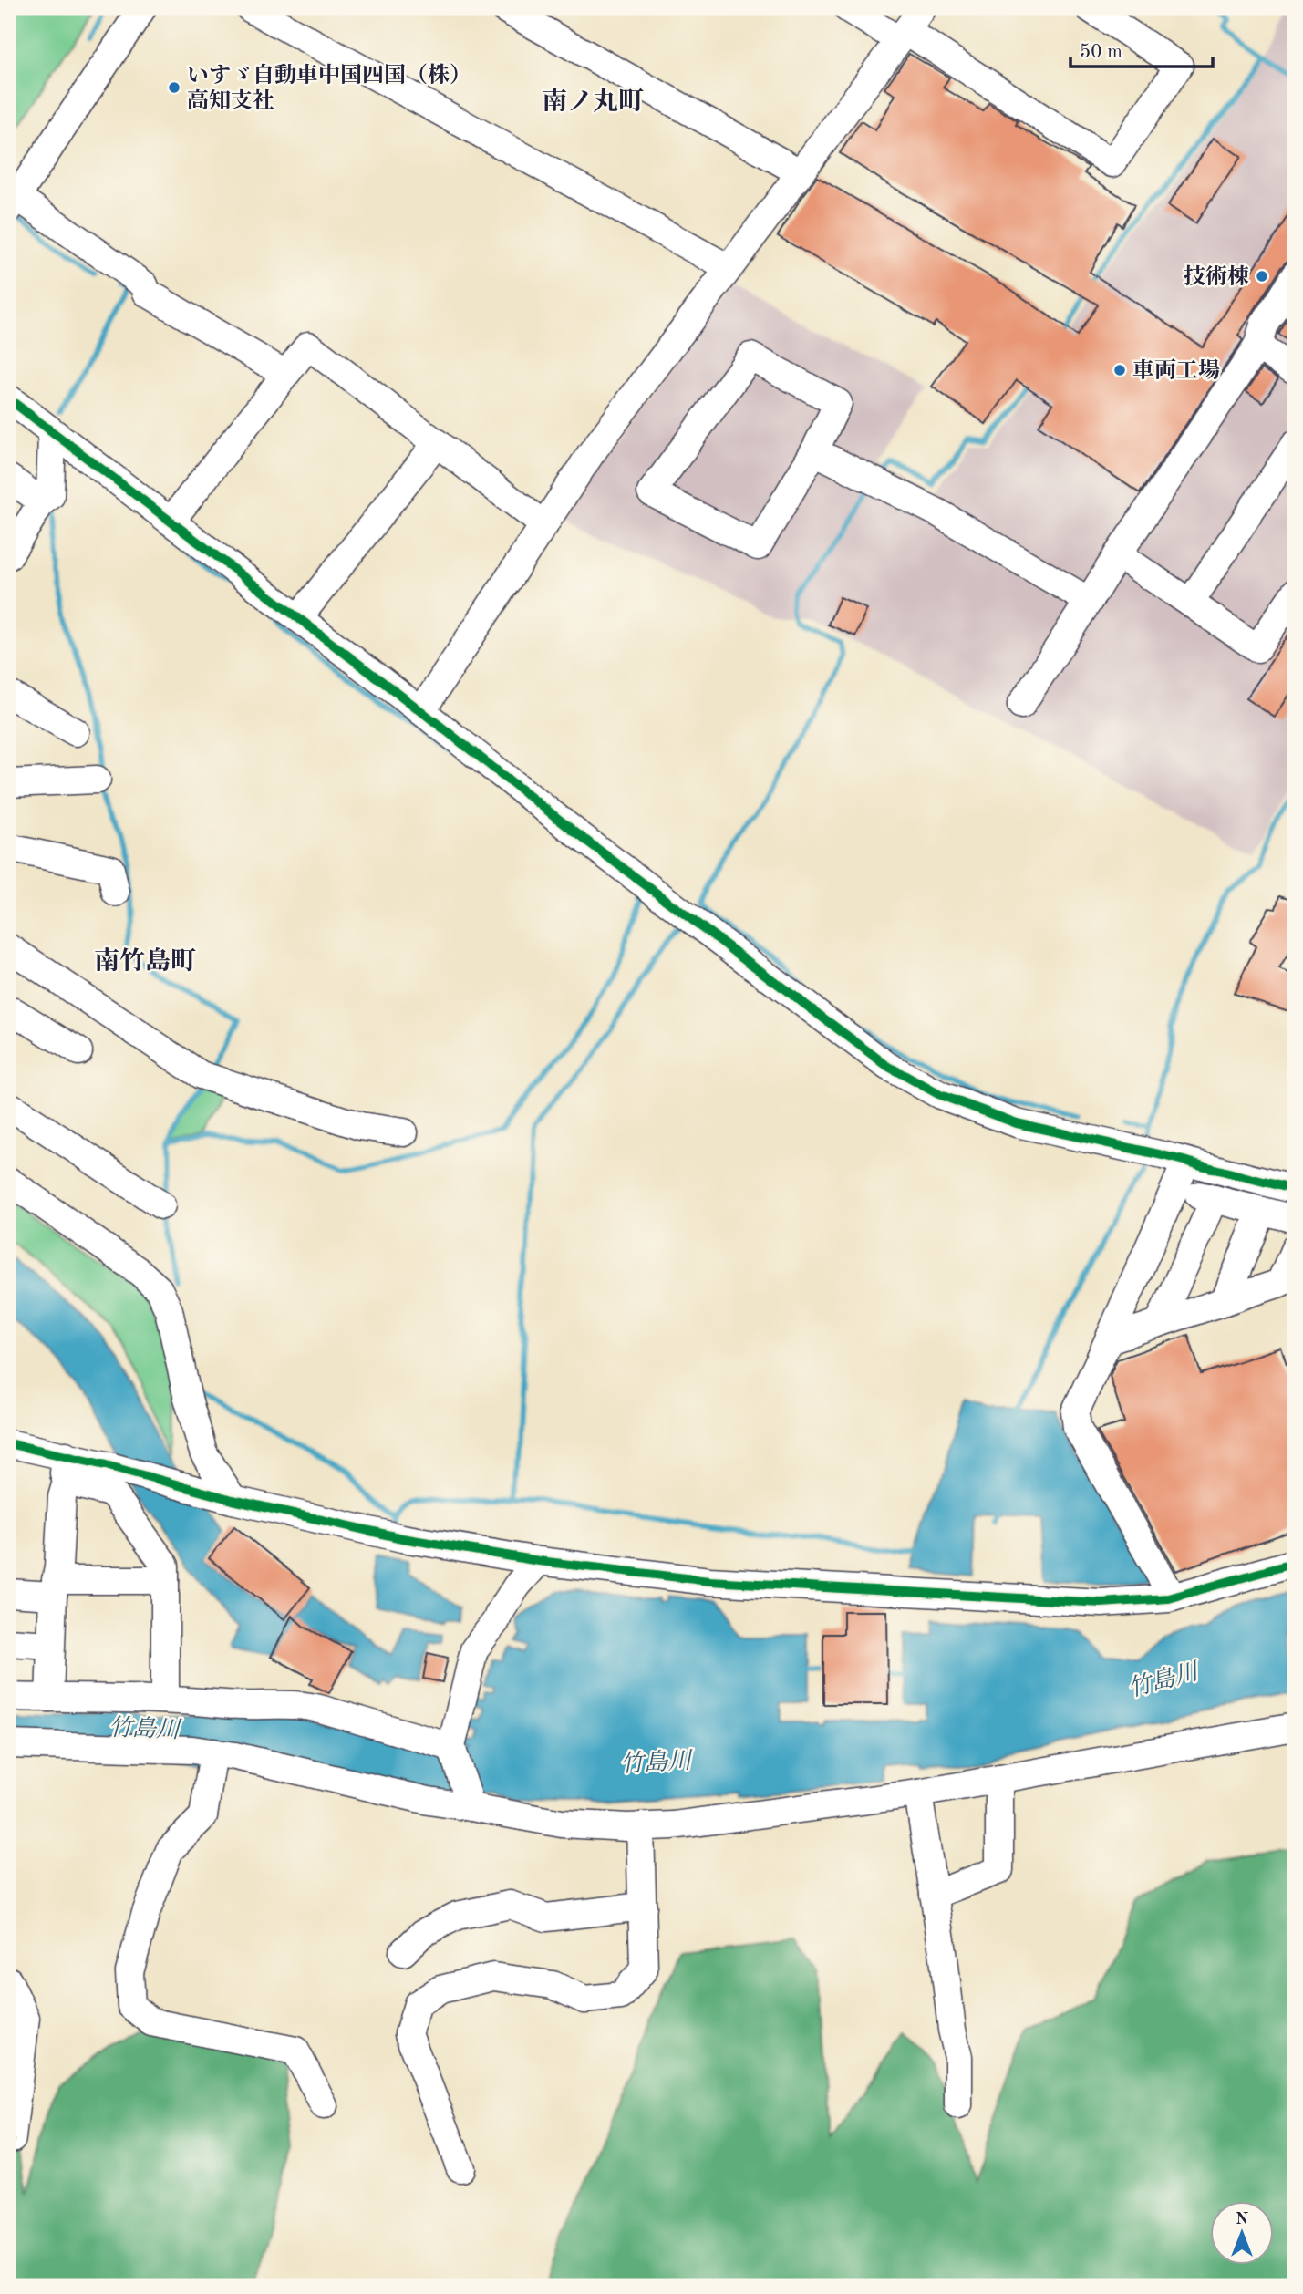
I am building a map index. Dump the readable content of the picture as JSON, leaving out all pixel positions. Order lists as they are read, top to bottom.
{
  "districts": ["南ノ丸町", "南竹島町"],
  "water": ["竹島川"],
  "places": ["いすゞ自動車中国四国（株） 高知支社", "技術棟", "車両工場"],
  "scale_bar": "50 m",
  "north": "top"
}
